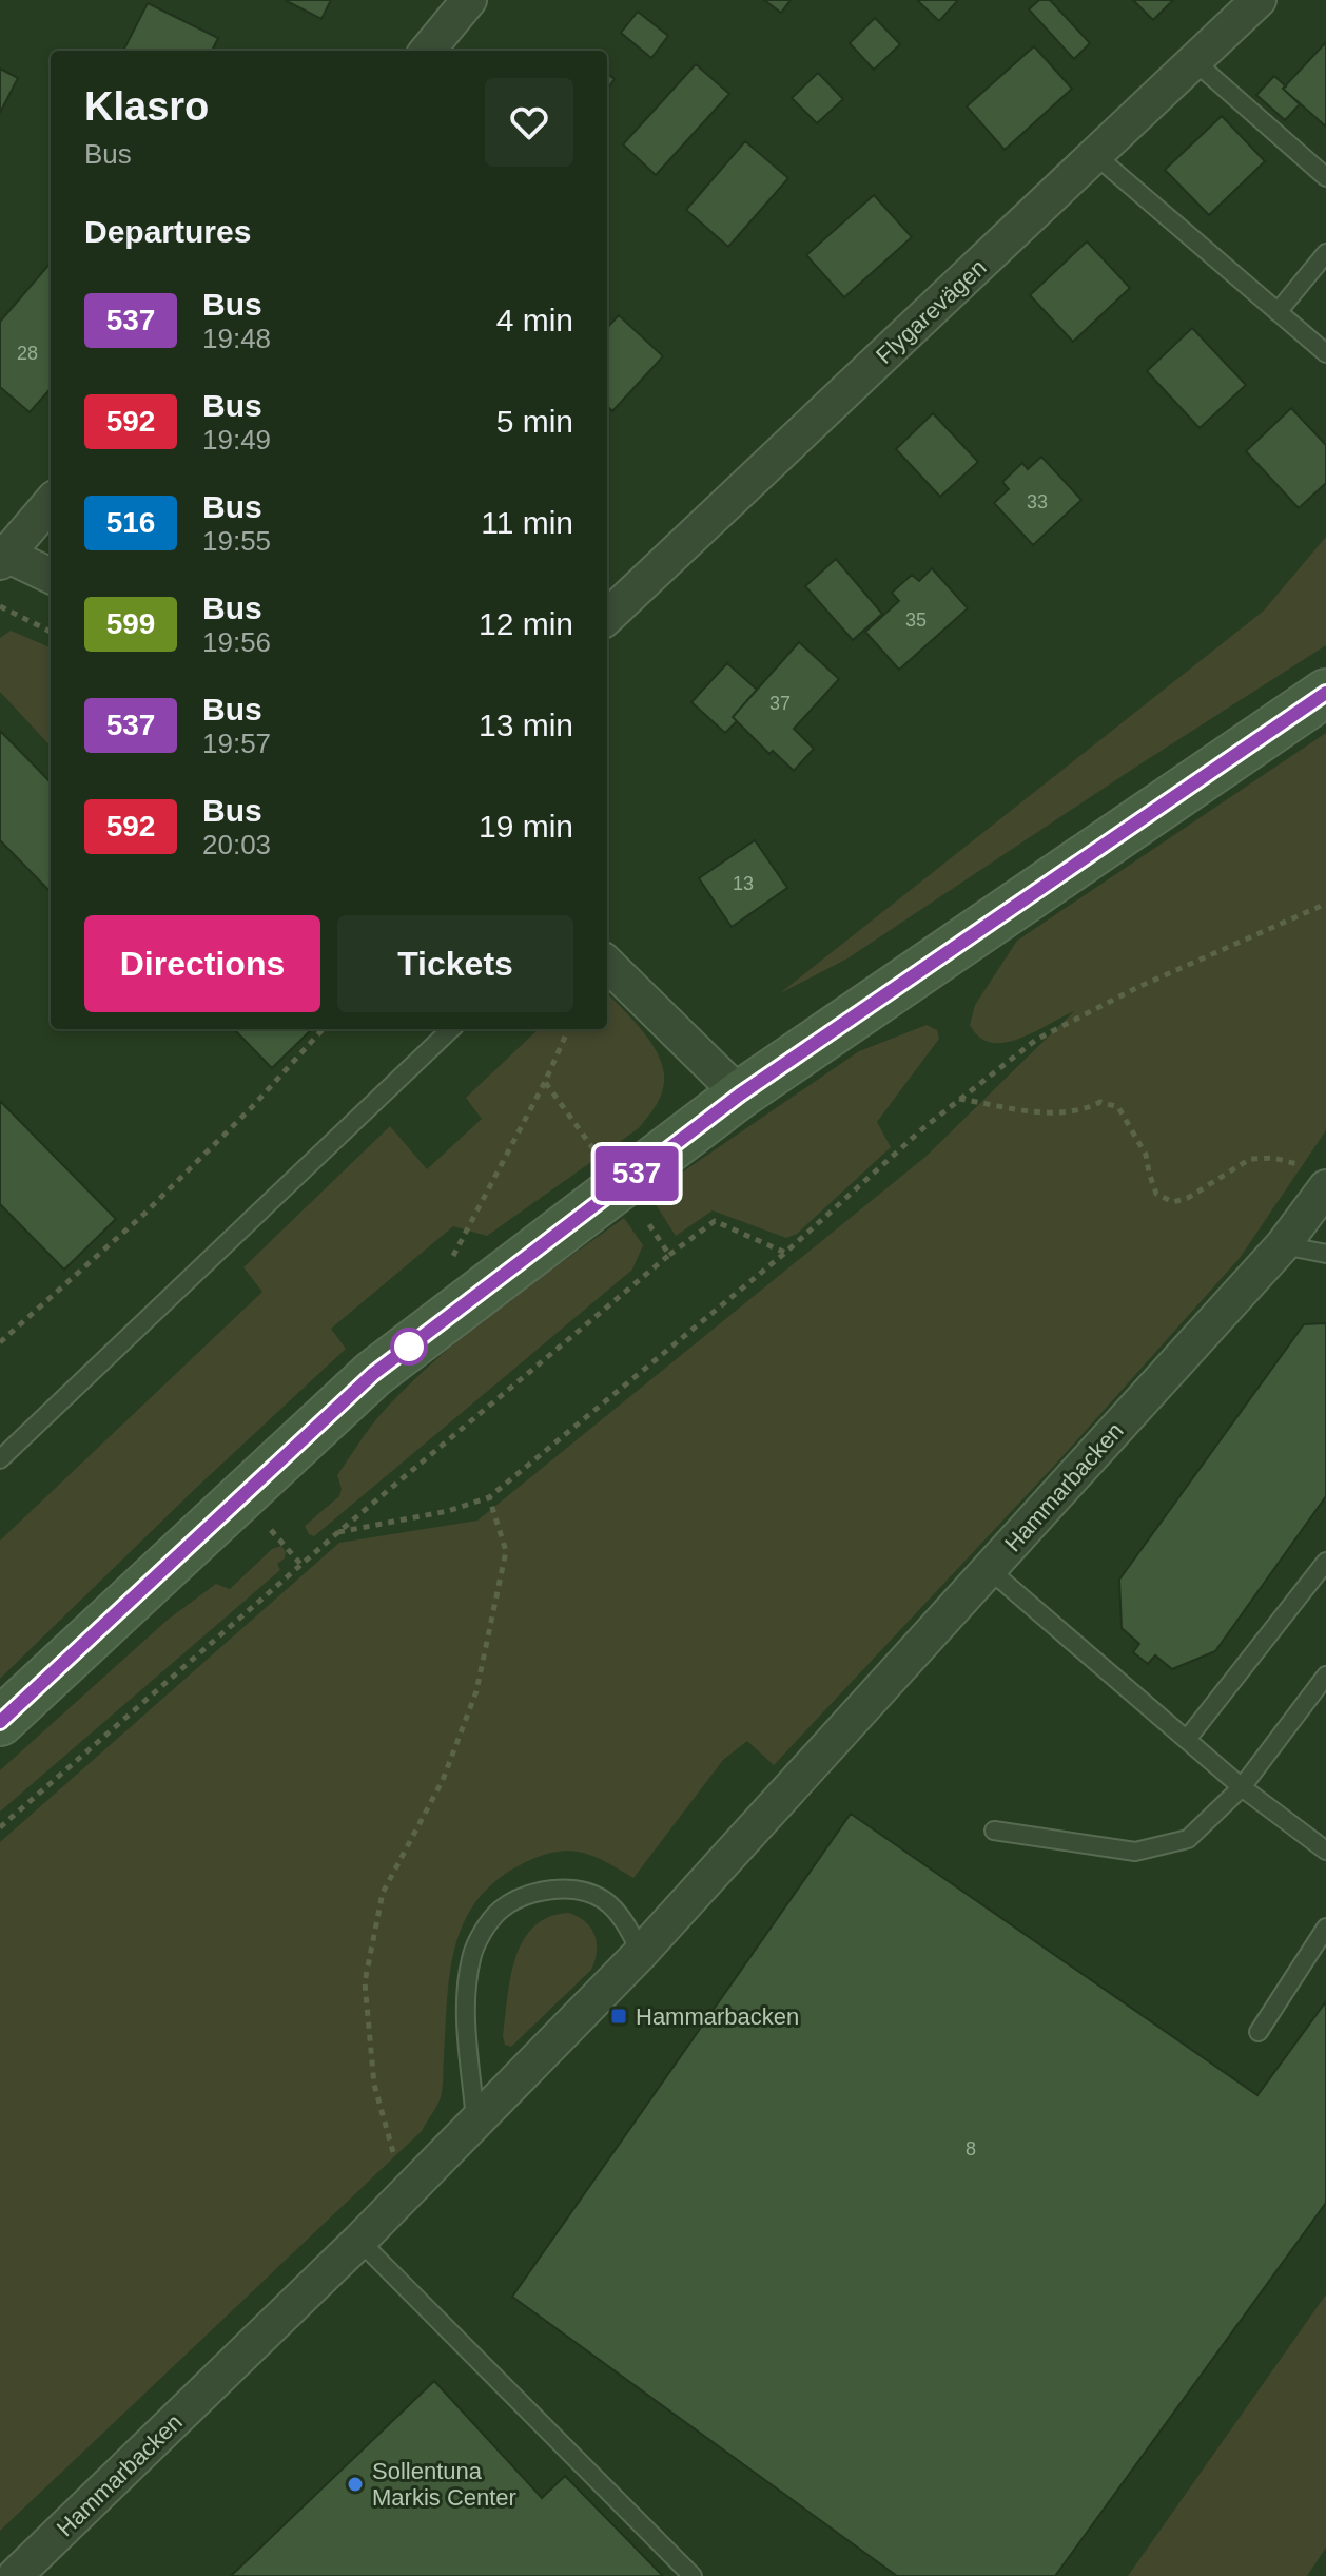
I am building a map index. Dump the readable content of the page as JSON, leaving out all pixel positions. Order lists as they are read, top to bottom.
{
  "streets": {
    "street": ["Flygarevägen", "Hammarbacken"]
  },
  "places": {
    "transit": ["Hammarbacken"],
    "other": ["Sollentuna Markis Center"]
  },
  "lines": ["bus line 537"],
  "house_numbers": [
    "28",
    "33",
    "35",
    "37",
    "13",
    "8"
  ],
  "page": {
    "on_map": "537",
    "heading": [
      ["Klasro", "Bus"],
      "Departures"
    ],
    "list": [
      {
        "mark": "537",
        "name": "Bus",
        "note": "19:48",
        "value": "4 min"
      },
      {
        "mark": "592",
        "name": "Bus",
        "note": "19:49",
        "value": "5 min"
      },
      {
        "mark": "516",
        "name": "Bus",
        "note": "19:55",
        "value": "11 min"
      },
      {
        "mark": "599",
        "name": "Bus",
        "note": "19:56",
        "value": "12 min"
      },
      {
        "mark": "537",
        "name": "Bus",
        "note": "19:57",
        "value": "13 min"
      },
      {
        "mark": "592",
        "name": "Bus",
        "note": "20:03",
        "value": "19 min"
      }
    ],
    "buttons": ["Directions", "Tickets"]
  }
}
